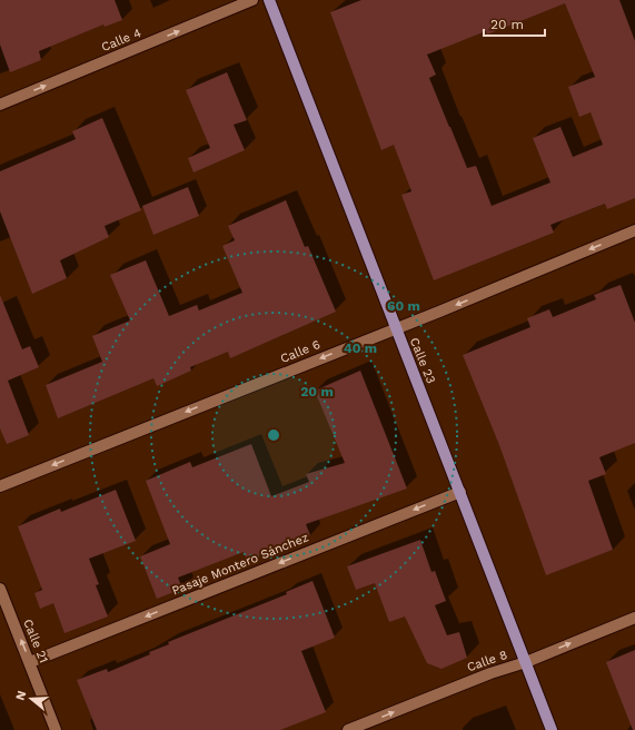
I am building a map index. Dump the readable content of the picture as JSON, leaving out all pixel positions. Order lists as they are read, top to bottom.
{
  "streets": {
    "main road": ["Calle 23"],
    "street": [
      "Calle 4",
      "Calle 6",
      "Pasaje Montero Sánchez",
      "Calle 21",
      "Calle 8"
    ]
  },
  "crossings": [
    ["Calle 6", "Calle 23"],
    ["Calle 23", "Pasaje Montero Sánchez"],
    ["Calle 23", "Calle 8"],
    ["Pasaje Montero Sánchez", "Calle 21"]
  ],
  "one_way": [
    "Calle 4",
    "Calle 6",
    "Pasaje Montero Sánchez",
    "Calle 21",
    "Calle 8"
  ],
  "scale_bar": "20 m",
  "north": "left",
  "rings": ["60 m", "40 m", "20 m"]
}
